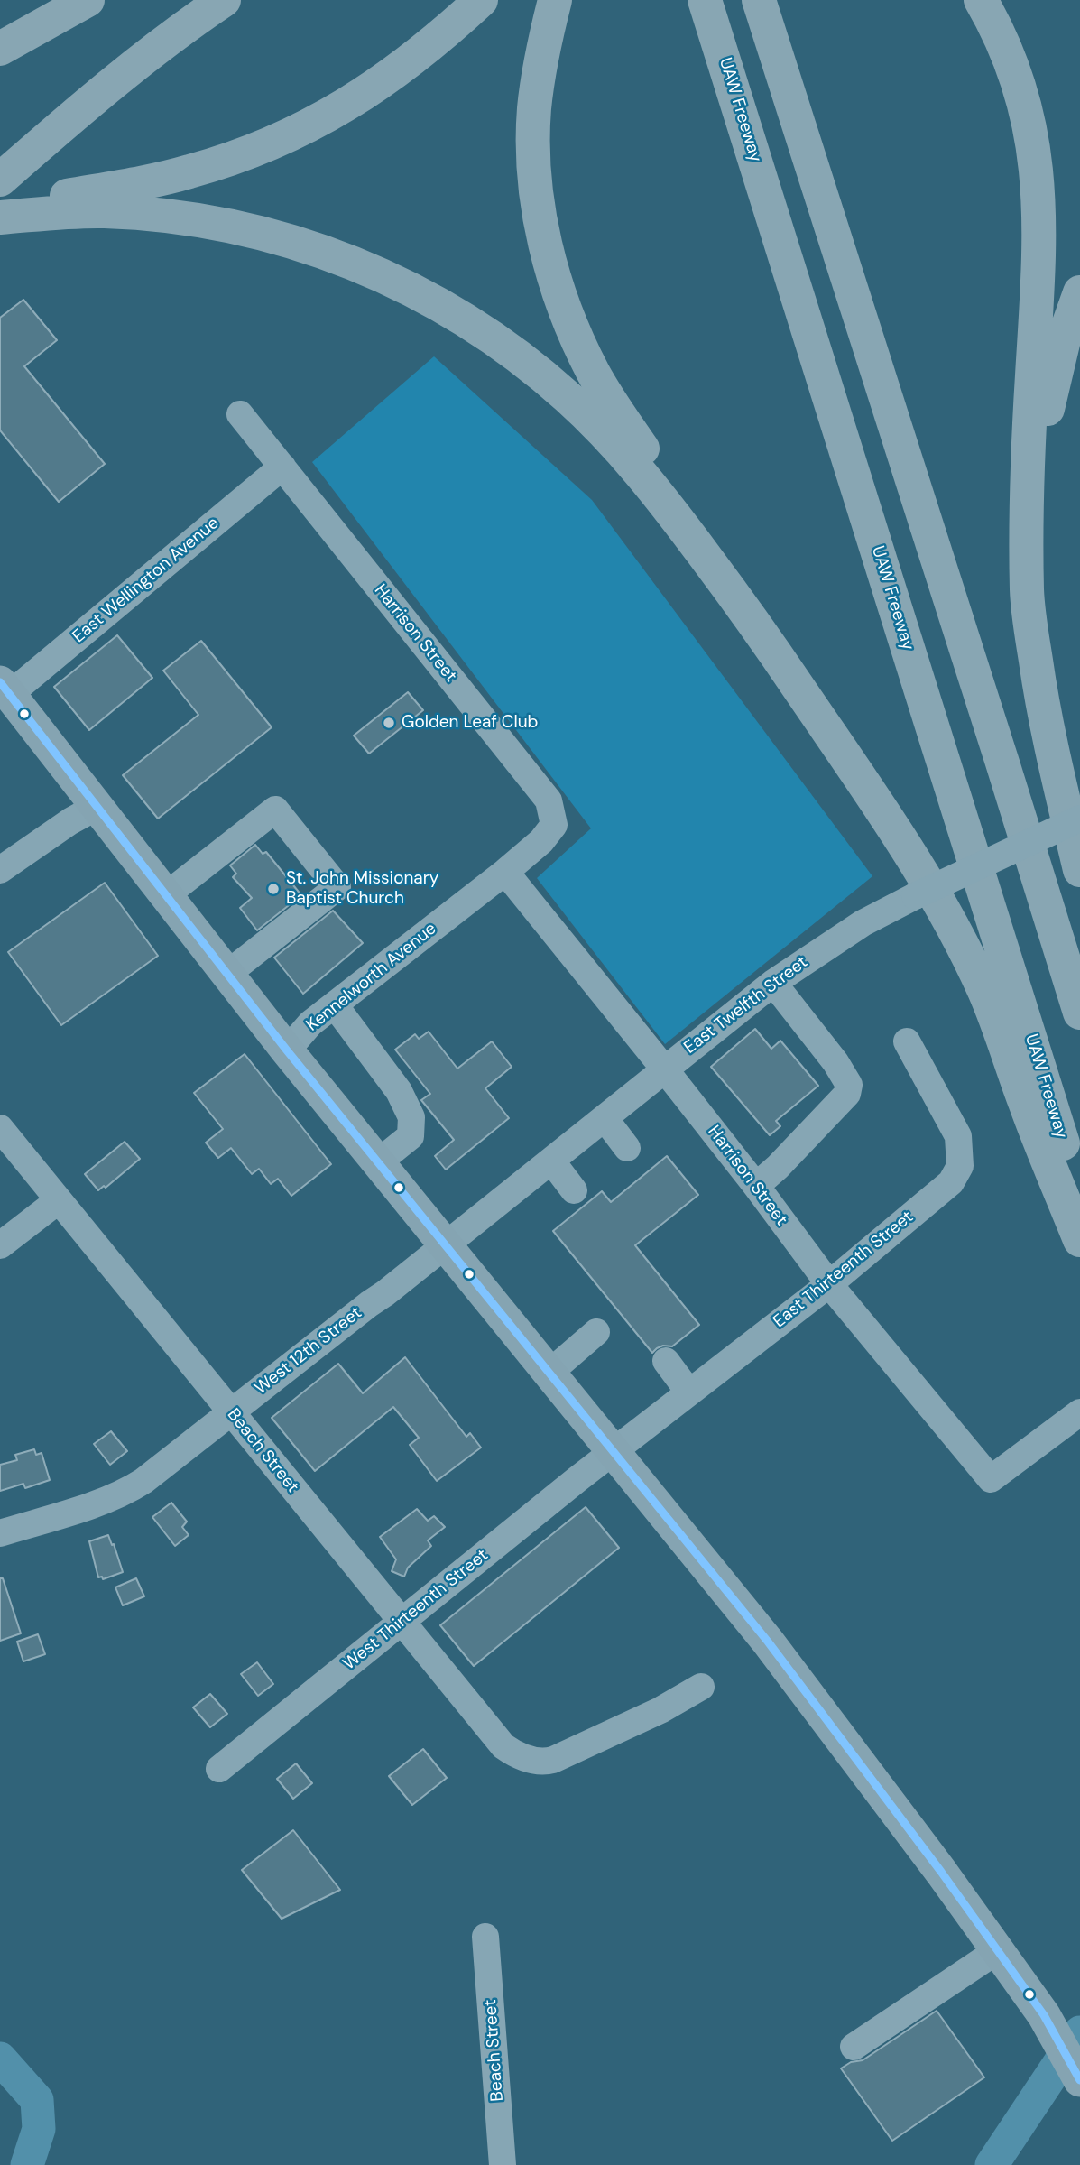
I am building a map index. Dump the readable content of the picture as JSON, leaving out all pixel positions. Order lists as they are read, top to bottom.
{
  "streets": {
    "highway": ["UAW Freeway"],
    "street": [
      "East Wellington Avenue",
      "Harrison Street",
      "Kennelworth Avenue",
      "East Twelfth Street",
      "East Thirteenth Street",
      "West 12th Street",
      "Beach Street",
      "West Thirteenth Street"
    ]
  },
  "crossings": [
    ["East Wellington Avenue", "Harrison Street"],
    ["Harrison Street", "Kennelworth Avenue"],
    ["Harrison Street", "East Twelfth Street"],
    ["Harrison Street", "East Thirteenth Street"],
    ["East Twelfth Street", "West 12th Street"],
    ["East Thirteenth Street", "West Thirteenth Street"],
    ["West 12th Street", "Beach Street"],
    ["Beach Street", "West Thirteenth Street"]
  ],
  "places": ["Golden Leaf Club", "St. John Missionary Baptist Church"]
}
